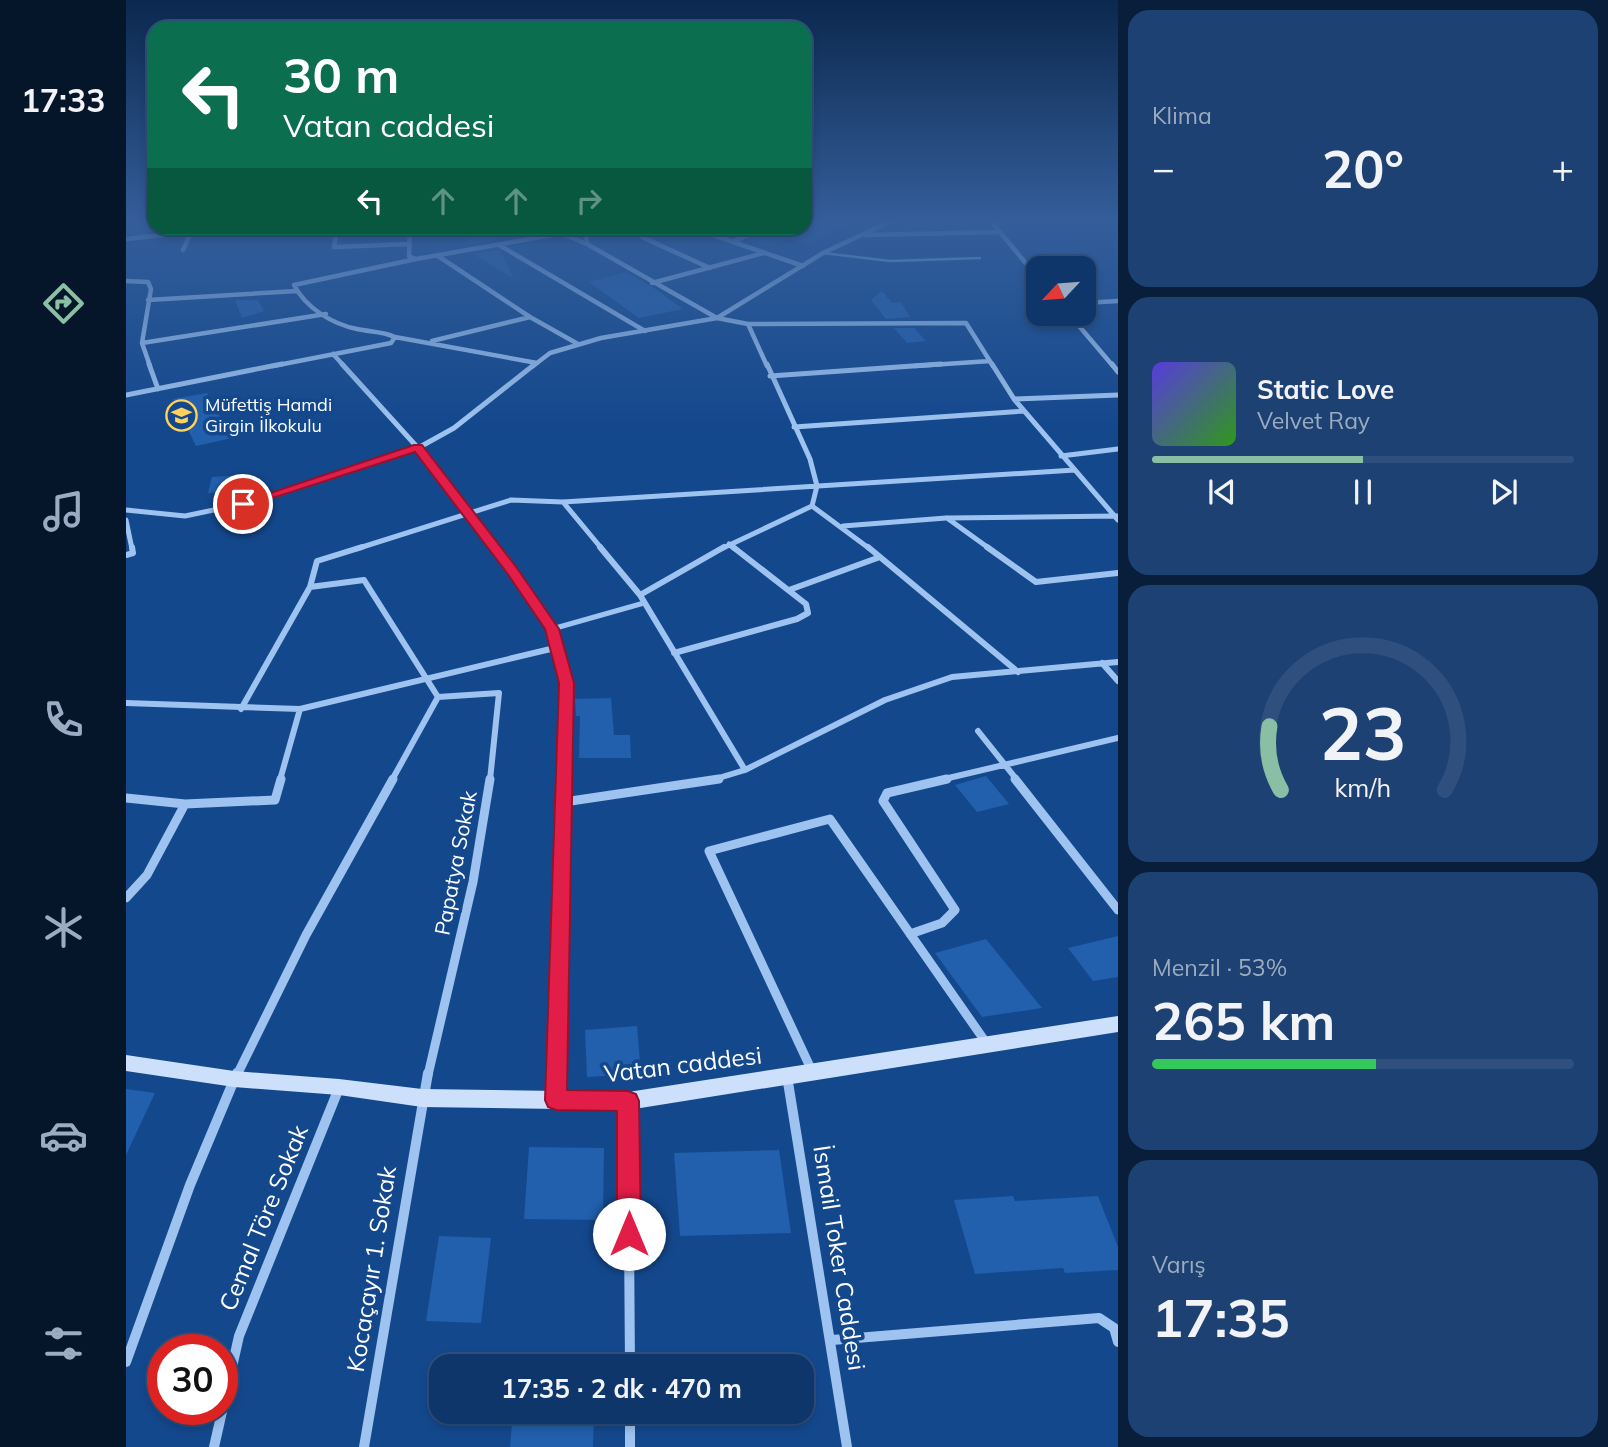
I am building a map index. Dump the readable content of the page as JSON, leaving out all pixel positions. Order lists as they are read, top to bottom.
{
  "streets": {
    "street": [
      "Papatya Sokak",
      "Vatan caddesi",
      "Cemal Töre Sokak",
      "İsmail Toker Caddesi",
      "Kocaçayır 1. Sokak"
    ]
  },
  "crossings": [
    ["Papatya Sokak", "Vatan caddesi"],
    ["Papatya Sokak", "Kocaçayır 1. Sokak"],
    ["Vatan caddesi", "Cemal Töre Sokak"],
    ["Vatan caddesi", "İsmail Toker Caddesi"],
    ["Vatan caddesi", "Kocaçayır 1. Sokak"]
  ],
  "places": {
    "school or university": ["Müfettiş Hamdi Girgin İlkokulu"]
  },
  "north": "bottom left",
  "page": {
    "tabs": "17:33",
    "tile": [
      "Klima",
      ["Menzil · 53%", "265 km"],
      ["Varış", "17:35"]
    ],
    "turn": ["30 m", "Vatan caddesi"],
    "heat": ["−", "20°", "+"],
    "song": ["Static Love", "Velvet Ray"],
    "limit": "30",
    "trip": "17:35 · 2 dk · 470 m",
    "gauge": ["23", "km/h"]
  }
}
